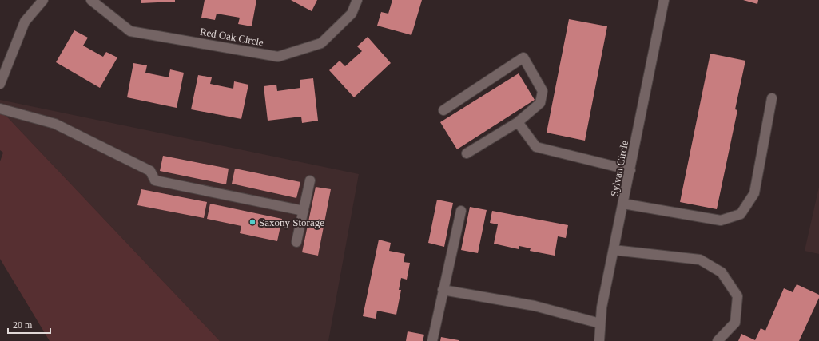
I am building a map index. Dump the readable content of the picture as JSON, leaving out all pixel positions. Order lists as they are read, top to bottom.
{
  "streets": {
    "street": ["Red Oak Circle", "Sylvan Circle"]
  },
  "places": ["Saxony Storage"],
  "scale_bar": "20 m"
}
